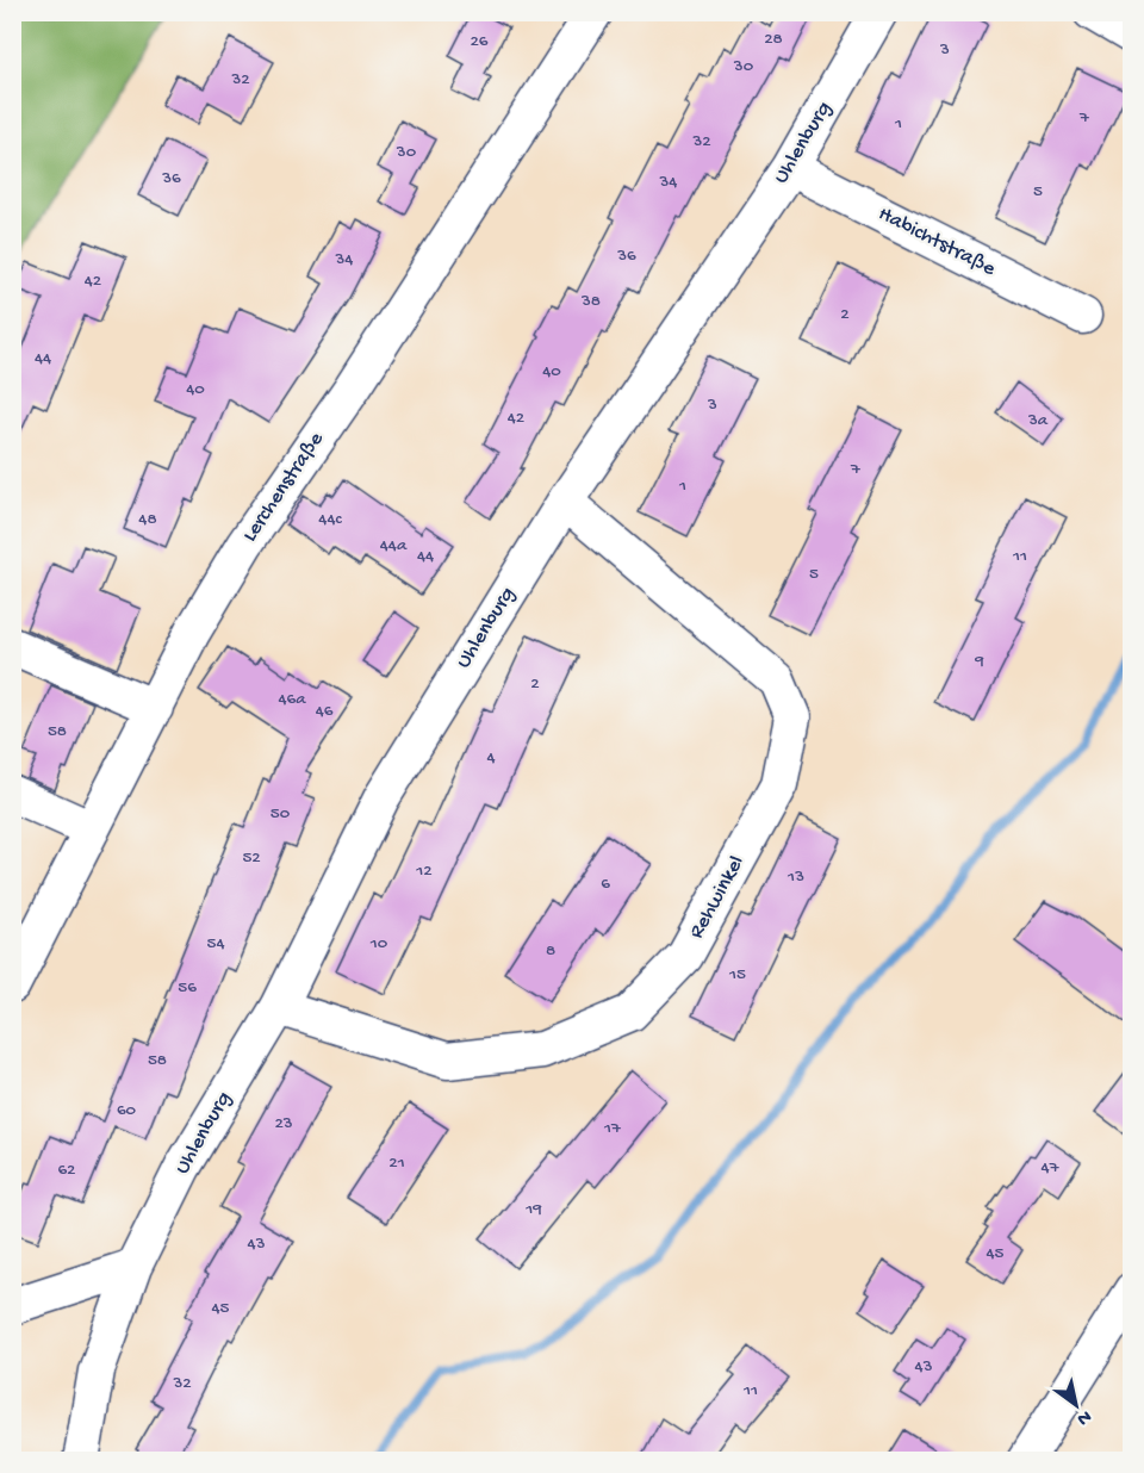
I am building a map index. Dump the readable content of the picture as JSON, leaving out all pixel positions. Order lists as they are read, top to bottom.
{
  "streets": {
    "street": [
      "Uhlenburg",
      "Habichtstraße",
      "Lerchenstraße",
      "Rehwinkel"
    ]
  },
  "crossings": [
    ["Uhlenburg", "Habichtstraße"],
    ["Uhlenburg", "Rehwinkel"]
  ],
  "house_numbers": [
    "28",
    "26",
    "3",
    "30",
    "32",
    "7",
    "1",
    "32",
    "30",
    "36",
    "34",
    "5",
    "36",
    "34",
    "42",
    "38",
    "2",
    "44",
    "40",
    "40",
    "3",
    "42",
    "3a",
    "7",
    "1",
    "48",
    "44c",
    "44a",
    "44",
    "11",
    "5",
    "9",
    "2",
    "46a",
    "46",
    "58",
    "4",
    "50",
    "52",
    "12",
    "13",
    "6",
    "54",
    "10",
    "8",
    "15",
    "56",
    "58",
    "60",
    "23",
    "17",
    "21",
    "47",
    "62",
    "19",
    "43",
    "45",
    "45",
    "43",
    "32",
    "11"
  ],
  "north": "bottom right"
}
